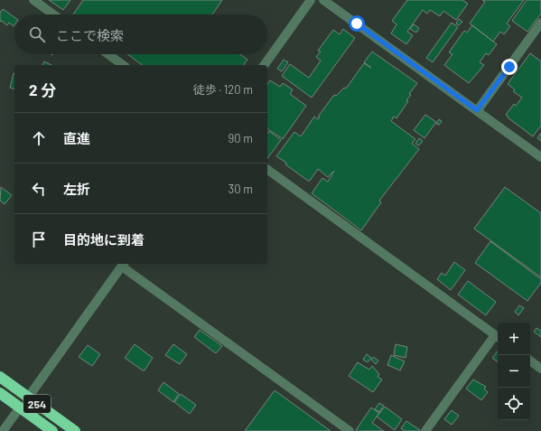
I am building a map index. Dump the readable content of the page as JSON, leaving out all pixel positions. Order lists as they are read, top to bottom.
{
  "streets": {
    "highway": ["254"]
  },
  "page": {
    "search": "ここで検索",
    "heading": ["2 分", "徒歩 · 120 m"],
    "list": [
      ["直進", "90 m"],
      ["左折", "30 m"],
      "目的地に到着"
    ],
    "map_buttons": ["+", "−"]
  }
}
